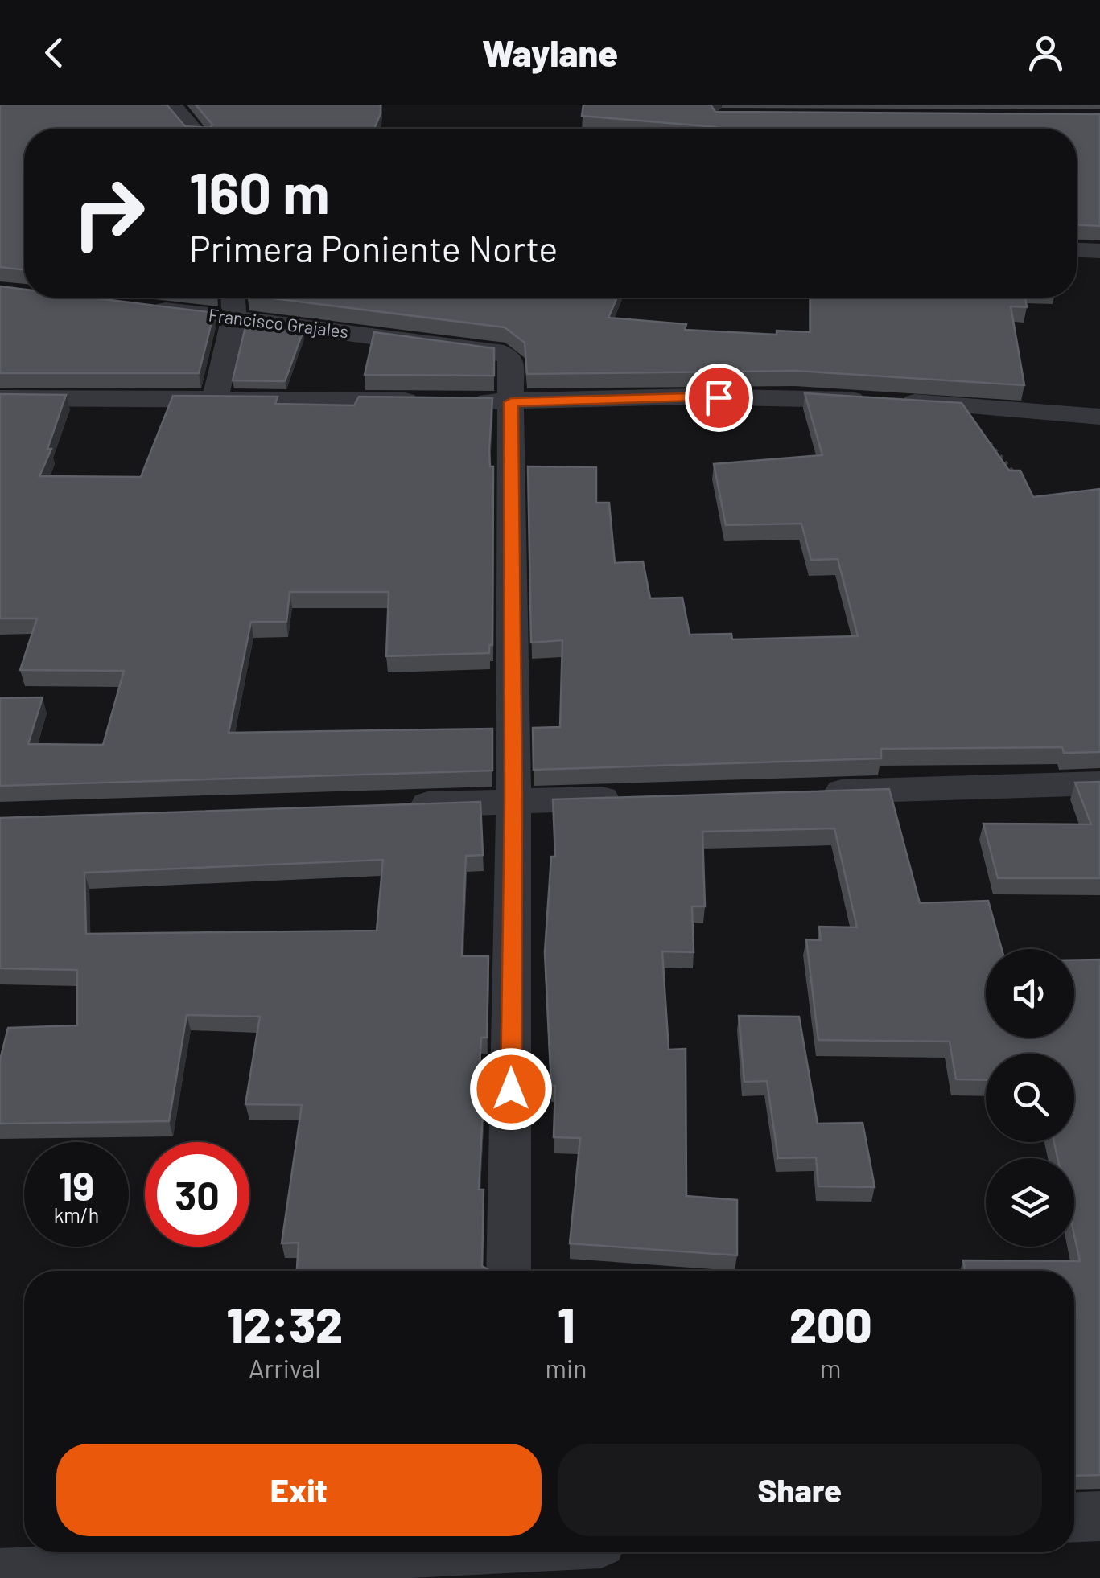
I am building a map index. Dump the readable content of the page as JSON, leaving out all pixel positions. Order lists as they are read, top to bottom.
{
  "streets": {
    "street": ["Francisco Grajales"]
  },
  "page": {
    "header": "Waylane",
    "turn": ["160 m", "Primera Poniente Norte"],
    "speed": "19 km/h",
    "limit": "30",
    "eta": [
      "12:32",
      "Arrival",
      "1",
      "min",
      "200",
      "m"
    ],
    "buttons": ["Exit", "Share"]
  }
}
